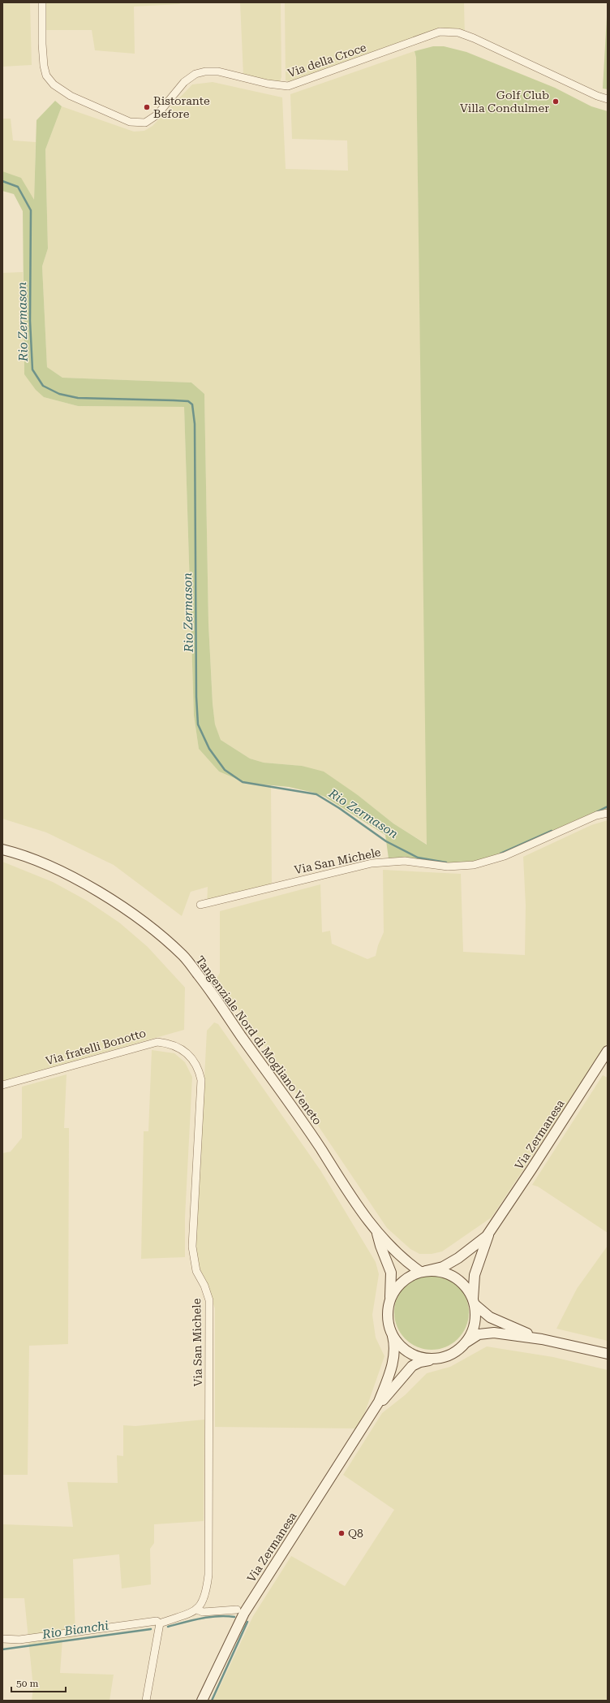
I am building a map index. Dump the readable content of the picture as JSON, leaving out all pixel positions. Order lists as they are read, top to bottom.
{
  "streets": {
    "main road": ["Tangenziale Nord di Mogliano Veneto", "Via Zermanesa"],
    "street": ["Via della Croce", "Via San Michele", "Via fratelli Bonotto"]
  },
  "crossings": [
    ["Via San Michele", "Via fratelli Bonotto"],
    ["Tangenziale Nord di Mogliano Veneto", "Via Zermanesa"]
  ],
  "water": ["Rio Zermason", "Rio Bianchi"],
  "places": ["Golf Club Villa Condulmer", "Ristorante Before", "Q8"],
  "scale_bar": "50 m"
}
